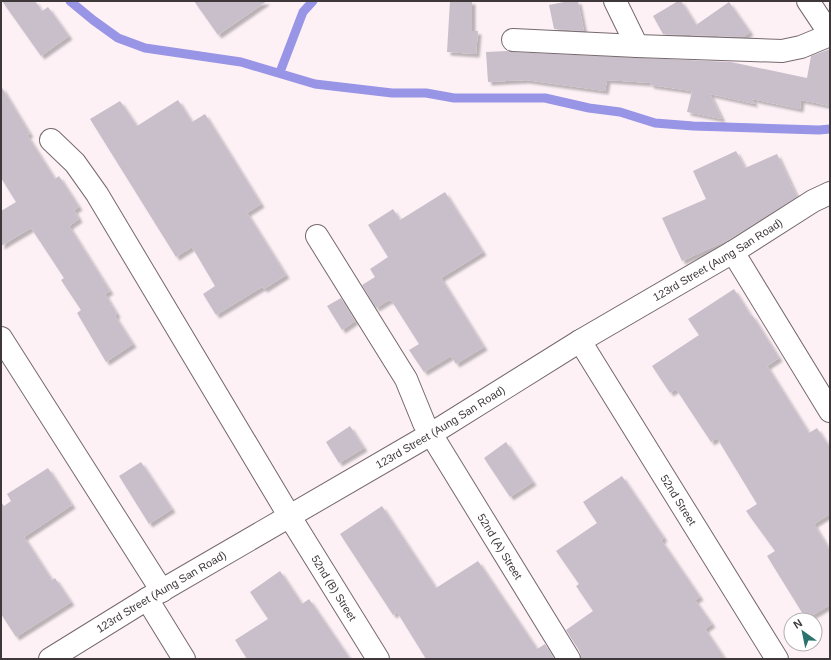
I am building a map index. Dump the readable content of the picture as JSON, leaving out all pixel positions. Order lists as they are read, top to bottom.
{
  "streets": {
    "street": [
      "123rd Street (Aung San Road)",
      "52nd Street",
      "52nd (A) Street",
      "52nd (B) Street"
    ]
  },
  "crossings": [
    ["123rd Street (Aung San Road)", "52nd Street"],
    ["123rd Street (Aung San Road)", "52nd (A) Street"],
    ["123rd Street (Aung San Road)", "52nd (B) Street"]
  ],
  "north": "top left"
}
